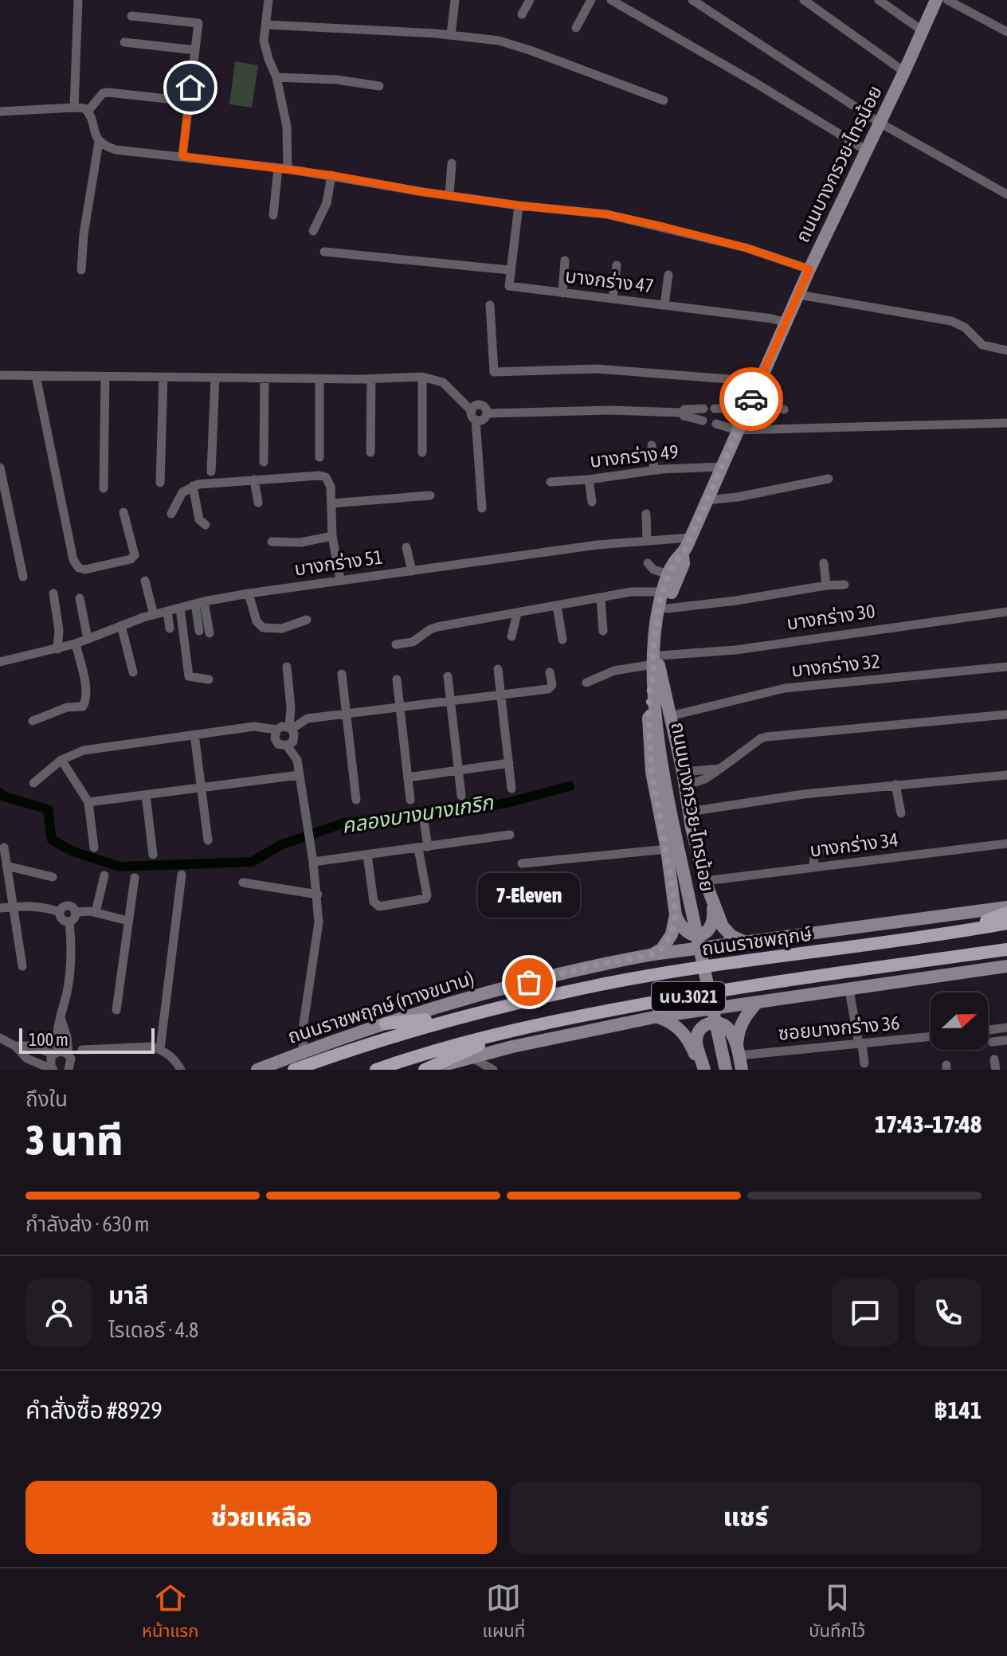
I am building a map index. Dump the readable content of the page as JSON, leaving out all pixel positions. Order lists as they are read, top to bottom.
{
  "streets": {
    "main road": [
      "ถนนบางกรวย-ไทรน้อย",
      "ถนนราชพฤกษ์",
      "นบ.3021",
      "ถนนราชพฤกษ์ (ทางขนาน)"
    ],
    "street": [
      "บางกร่าง 47",
      "บางกร่าง 49",
      "บางกร่าง 51",
      "บางกร่าง 30",
      "บางกร่าง 32",
      "บางกร่าง 34",
      "ซอยบางกร่าง 36"
    ]
  },
  "crossings": [
    ["ถนนบางกรวย-ไทรน้อย", "บางกร่าง 47"],
    ["ถนนบางกรวย-ไทรน้อย", "บางกร่าง 49"],
    ["ถนนบางกรวย-ไทรน้อย", "บางกร่าง 51"],
    ["ถนนบางกรวย-ไทรน้อย", "บางกร่าง 30"]
  ],
  "water": ["คลองบางนางเกริก"],
  "places": ["7-Eleven"],
  "scale_bar": "100 m",
  "north": "right",
  "page": {
    "bubble": "7-Eleven",
    "scale": "100 m",
    "heading": ["3 นาที", "ถึงใน", "17:43–17:48"],
    "panel": [
      "มาลี",
      "ไรเดอร์ · 4.8",
      "คำสั่งซื้อ #8929",
      "฿141"
    ],
    "bar": "กำลังส่ง · 630 m",
    "buttons": ["ช่วยเหลือ", "แชร์"],
    "tabs": ["หน้าแรก", "แผนที่", "บันทึกไว้"]
  }
}
